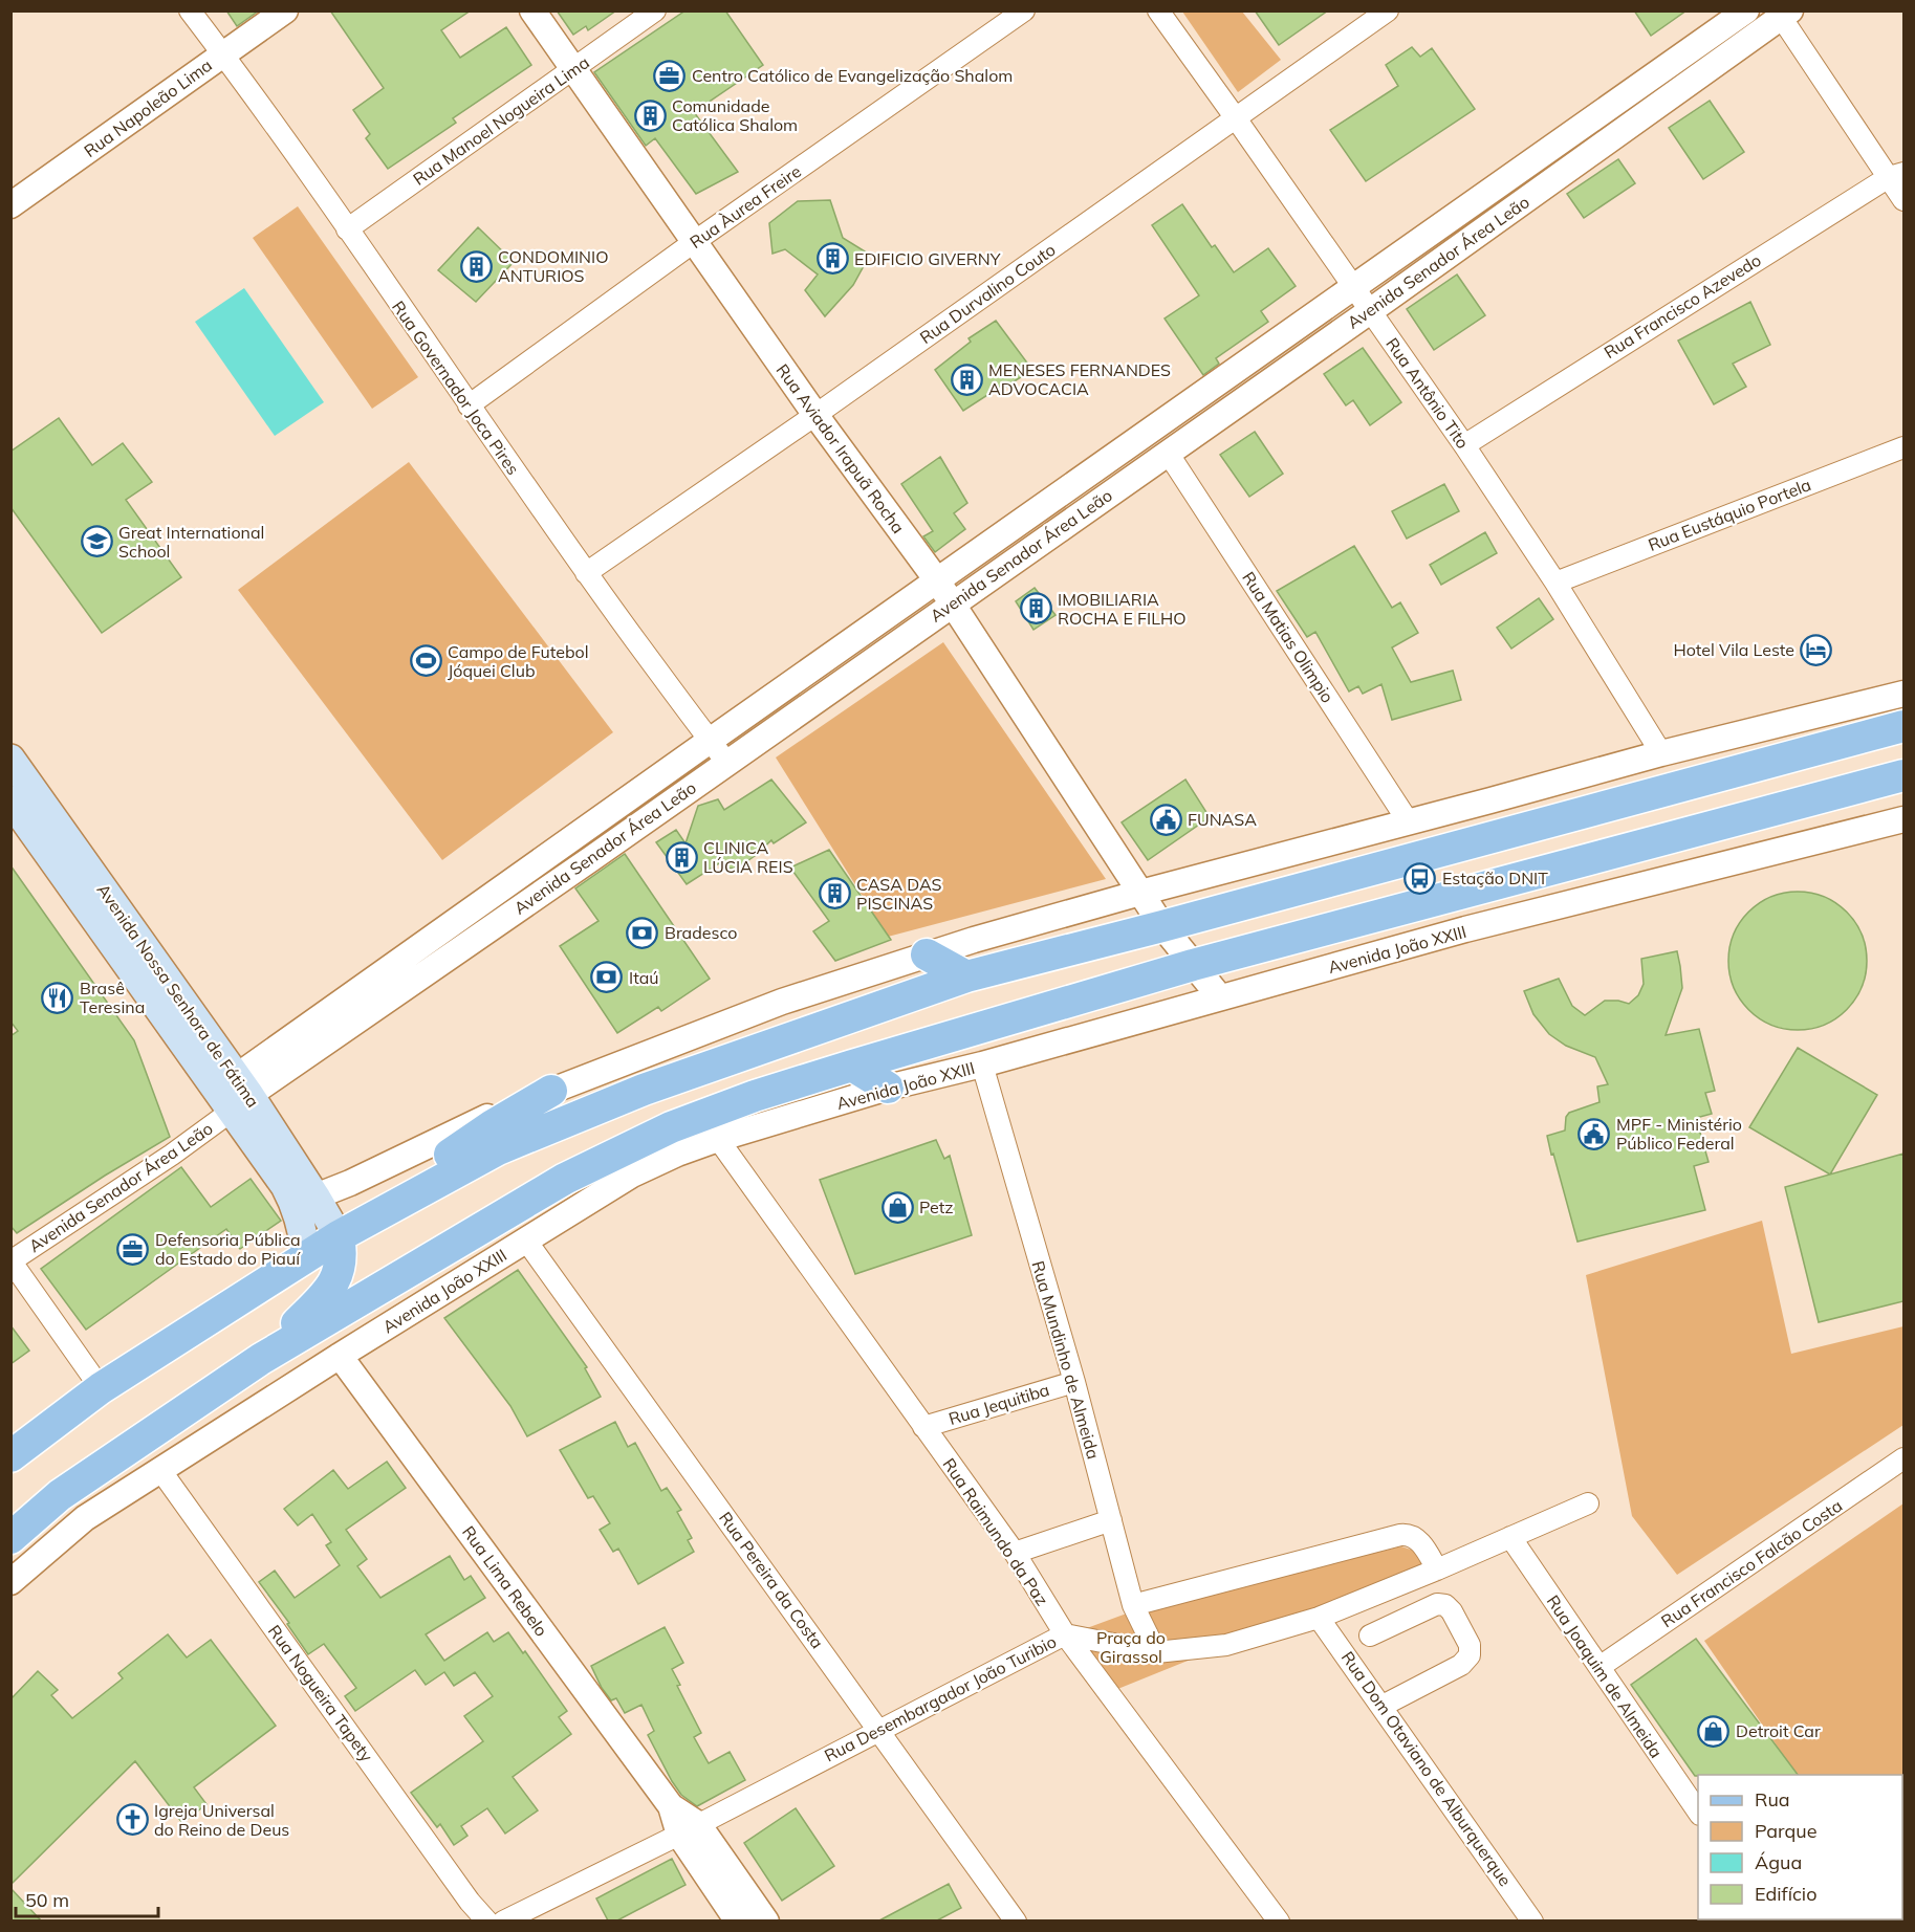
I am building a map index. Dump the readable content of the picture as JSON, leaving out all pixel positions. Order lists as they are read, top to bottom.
{
  "streets": {
    "main road": ["Avenida João XXIII", "Avenida Nossa Senhora de Fátima"],
    "street": [
      "Rua Napoleão Lima",
      "Rua Manoel Nogueira Lima",
      "Rua Àurea Freire",
      "Avenida Senador Área Leão",
      "Rua Durvalino Couto",
      "Rua Francisco Azevedo",
      "Rua Governador Joca Pires",
      "Rua Antônio Tito",
      "Rua Aviador Irapuã Rocha",
      "Rua Eustáquio Portela",
      "Rua Matias Olimpio",
      "Rua Mundinho de Almeida",
      "Rua Jequitiba",
      "Rua Raimundo da Paz",
      "Rua Francisco Falcão Costa",
      "Rua Pereira da Costa",
      "Rua Lima Rebelo",
      "Rua Joaquim de Almeida",
      "Rua Nogueira Tapety",
      "Rua Desembargador João Turibio",
      "Rua Dom Otaviano de Alburquerque"
    ]
  },
  "crossings": [
    ["Rua Napoleão Lima", "Rua Governador Joca Pires"],
    ["Rua Manoel Nogueira Lima", "Rua Governador Joca Pires"],
    ["Rua Manoel Nogueira Lima", "Rua Aviador Irapuã Rocha"],
    ["Rua Àurea Freire", "Rua Governador Joca Pires"],
    ["Rua Àurea Freire", "Rua Aviador Irapuã Rocha"],
    ["Avenida Senador Área Leão", "Rua Governador Joca Pires"],
    ["Avenida Senador Área Leão", "Rua Antônio Tito"],
    ["Avenida Senador Área Leão", "Rua Aviador Irapuã Rocha"],
    ["Avenida Senador Área Leão", "Rua Matias Olimpio"],
    ["Avenida Senador Área Leão", "Avenida Nossa Senhora de Fátima"],
    ["Rua Durvalino Couto", "Rua Governador Joca Pires"],
    ["Rua Durvalino Couto", "Rua Antônio Tito"],
    ["Rua Durvalino Couto", "Rua Aviador Irapuã Rocha"],
    ["Rua Francisco Azevedo", "Rua Antônio Tito"],
    ["Rua Antônio Tito", "Rua Eustáquio Portela"],
    ["Rua Aviador Irapuã Rocha", "Avenida João XXIII"],
    ["Avenida João XXIII", "Rua Mundinho de Almeida"],
    ["Avenida João XXIII", "Rua Raimundo da Paz"],
    ["Avenida João XXIII", "Rua Pereira da Costa"],
    ["Avenida João XXIII", "Rua Lima Rebelo"],
    ["Avenida João XXIII", "Rua Nogueira Tapety"],
    ["Rua Mundinho de Almeida", "Rua Jequitiba"],
    ["Rua Mundinho de Almeida", "Rua Desembargador João Turibio"],
    ["Rua Jequitiba", "Rua Raimundo da Paz"],
    ["Rua Raimundo da Paz", "Rua Desembargador João Turibio"],
    ["Rua Francisco Falcão Costa", "Rua Joaquim de Almeida"],
    ["Rua Pereira da Costa", "Rua Desembargador João Turibio"],
    ["Rua Lima Rebelo", "Rua Desembargador João Turibio"],
    ["Rua Joaquim de Almeida", "Rua Desembargador João Turibio"],
    ["Rua Desembargador João Turibio", "Rua Dom Otaviano de Alburquerque"]
  ],
  "parks": ["Praça do Girassol"],
  "places": {
    "office": ["Centro Católico de Evangelização Shalom", "Defensoria Pública do Estado do Piauí"],
    "building": [
      "Comunidade Católica Shalom",
      "EDIFICIO GIVERNY",
      "CONDOMINIO ANTURIOS",
      "MENESES FERNANDES ADVOCACIA",
      "IMOBILIARIA ROCHA E FILHO",
      "CLINICA LÚCIA REIS",
      "CASA DAS PISCINAS"
    ],
    "school or university": ["Great International School"],
    "hotel": ["Hotel Vila Leste"],
    "sports": ["Campo de Futebol Jóquei Club"],
    "public building": ["FUNASA", "MPF - Ministério Público Federal"],
    "bus stop": ["Estação DNIT"],
    "bank": ["Bradesco", "Itaú"],
    "restaurant": ["Brasê Teresina"],
    "shop": ["Petz", "Detroit Car"],
    "church": ["Igreja Universal do Reino de Deus"]
  },
  "legend": [
    "Rua",
    "Parque",
    "Água",
    "Edifício"
  ],
  "scale_bar": "50 m"
}
